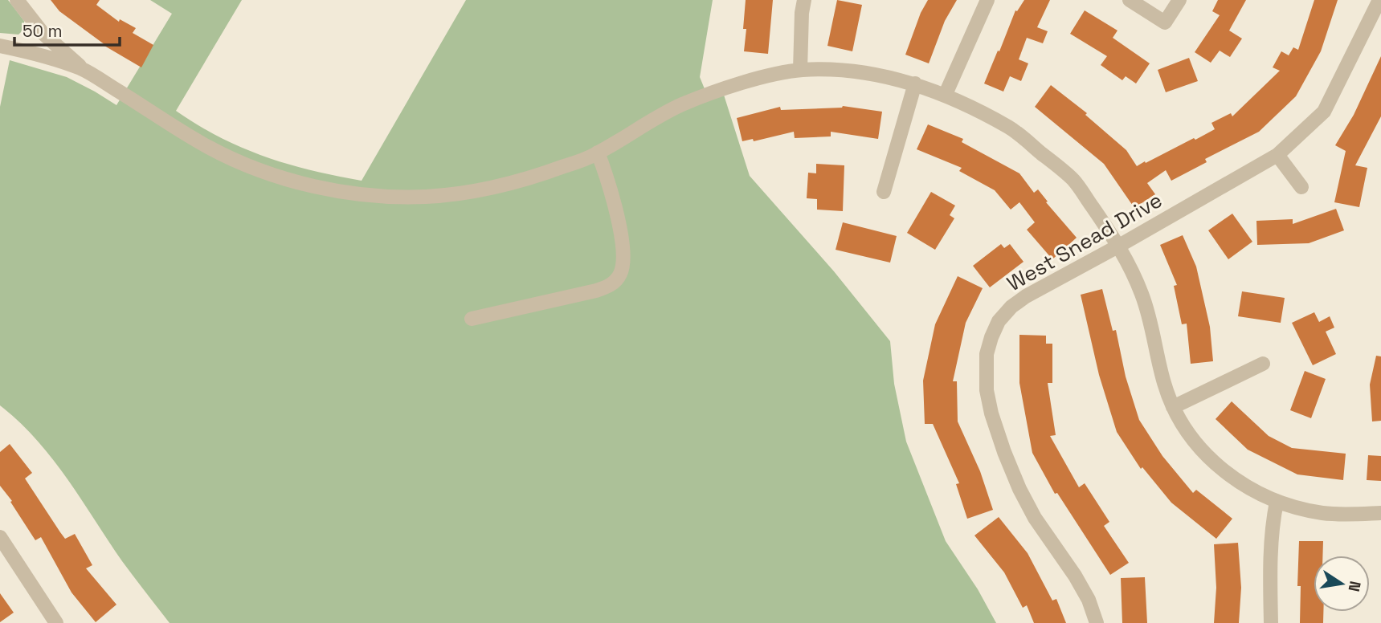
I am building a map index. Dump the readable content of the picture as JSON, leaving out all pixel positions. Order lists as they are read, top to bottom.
{
  "streets": {
    "street": ["West Snead Drive"]
  },
  "scale_bar": "50 m",
  "north": "right"
}
